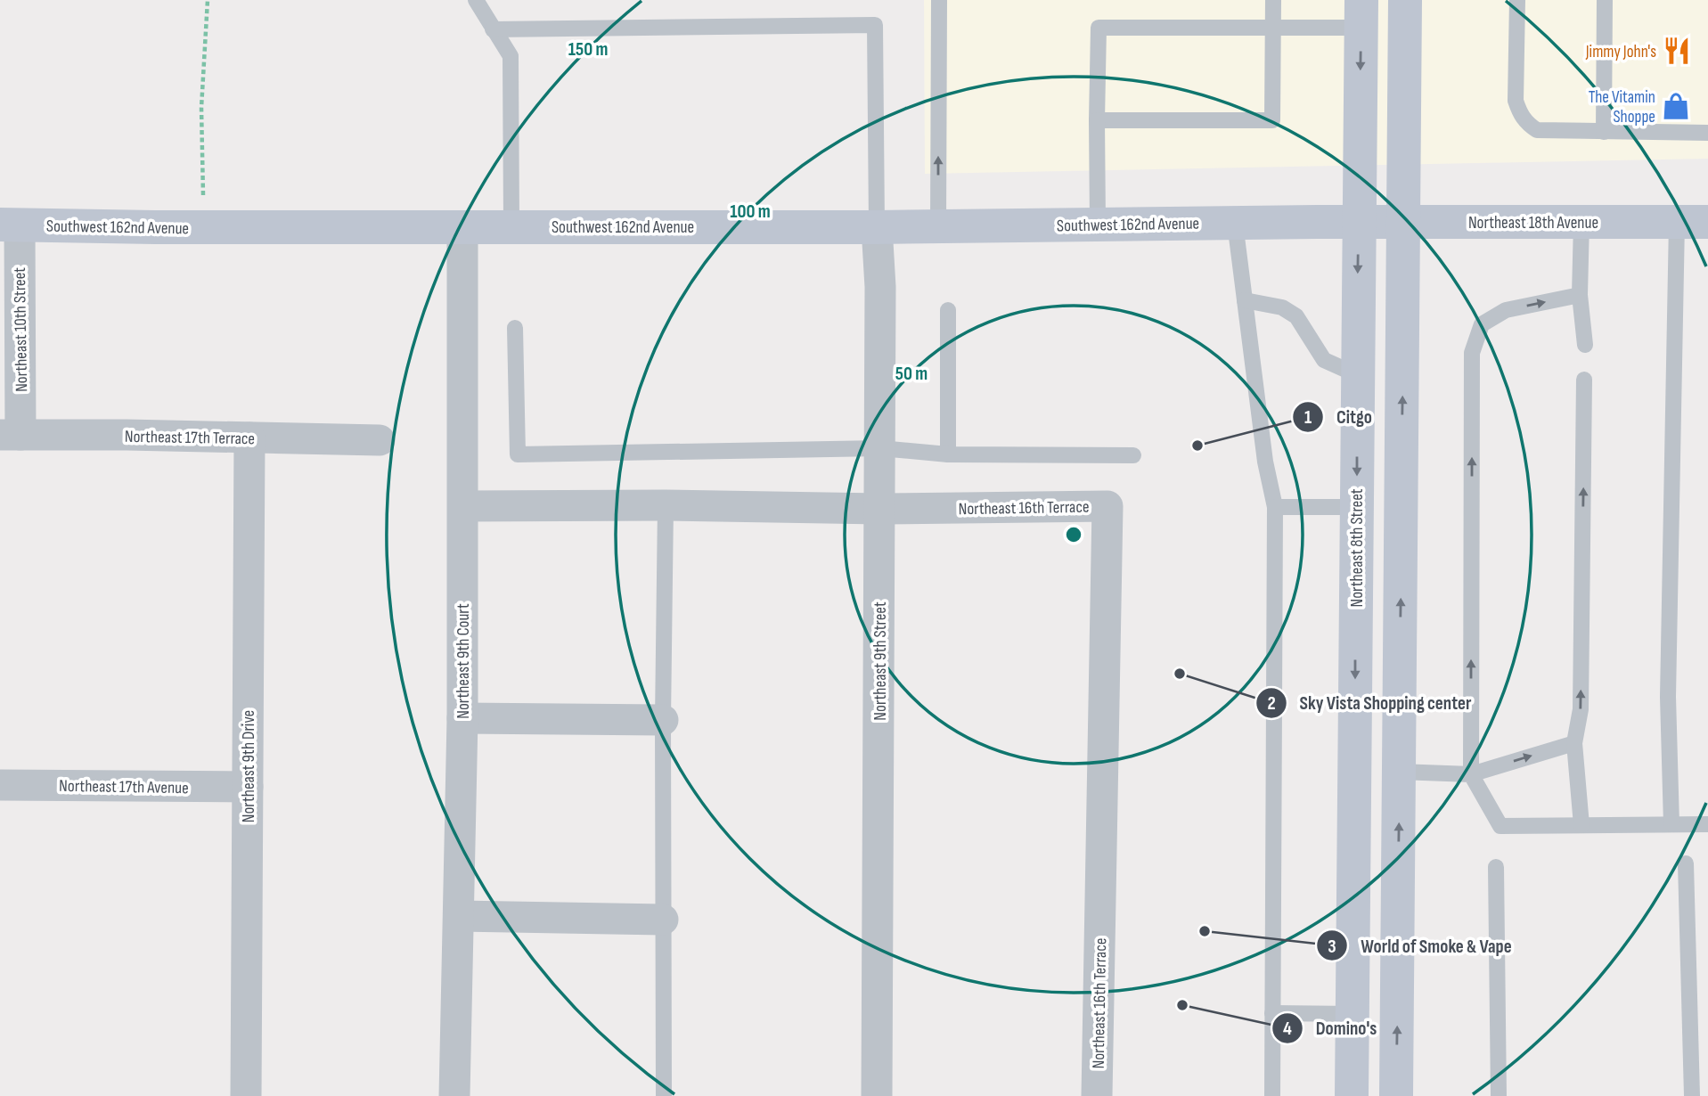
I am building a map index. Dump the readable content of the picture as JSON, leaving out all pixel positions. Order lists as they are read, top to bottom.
{
  "streets": {
    "main road": ["Northeast 18th Avenue", "Southwest 162nd Avenue", "Northeast 8th Street"],
    "street": [
      "Northeast 10th Street",
      "Northeast 17th Terrace",
      "Northeast 16th Terrace",
      "Northeast 9th Court",
      "Northeast 9th Street",
      "Northeast 9th Drive",
      "Northeast 17th Avenue"
    ]
  },
  "crossings": [
    ["Northeast 18th Avenue", "Southwest 162nd Avenue"],
    ["Northeast 18th Avenue", "Northeast 8th Street"],
    ["Southwest 162nd Avenue", "Northeast 10th Street"],
    ["Southwest 162nd Avenue", "Northeast 8th Street"],
    ["Southwest 162nd Avenue", "Northeast 9th Court"],
    ["Southwest 162nd Avenue", "Northeast 9th Street"],
    ["Northeast 10th Street", "Northeast 17th Terrace"],
    ["Northeast 17th Terrace", "Northeast 9th Drive"],
    ["Northeast 16th Terrace", "Northeast 9th Court"],
    ["Northeast 16th Terrace", "Northeast 9th Street"],
    ["Northeast 9th Drive", "Northeast 17th Avenue"]
  ],
  "places": {
    "restaurant": ["Jimmy John's"],
    "shop": ["The Vitamin Shoppe"],
    "other": [
      "Citgo",
      "Sky Vista Shopping center",
      "World of Smoke & Vape",
      "Domino's"
    ]
  },
  "rings": ["150 m", "100 m", "50 m"]
}
